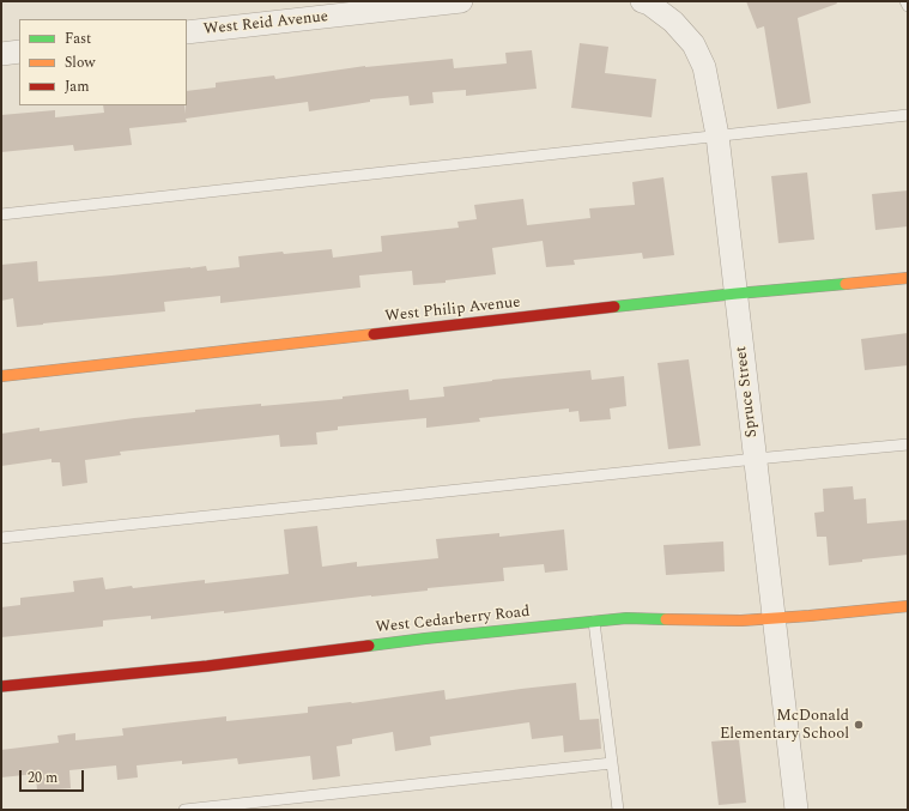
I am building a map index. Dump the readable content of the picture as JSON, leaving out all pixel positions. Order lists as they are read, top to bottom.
{
  "streets": {
    "street": [
      "West Reid Avenue",
      "West Philip Avenue",
      "Spruce Street",
      "West Cedarberry Road"
    ]
  },
  "crossings": [
    ["West Philip Avenue", "Spruce Street"],
    ["Spruce Street", "West Cedarberry Road"]
  ],
  "places": ["McDonald Elementary School"],
  "legend": ["Fast", "Slow", "Jam"],
  "scale_bar": "20 m"
}
